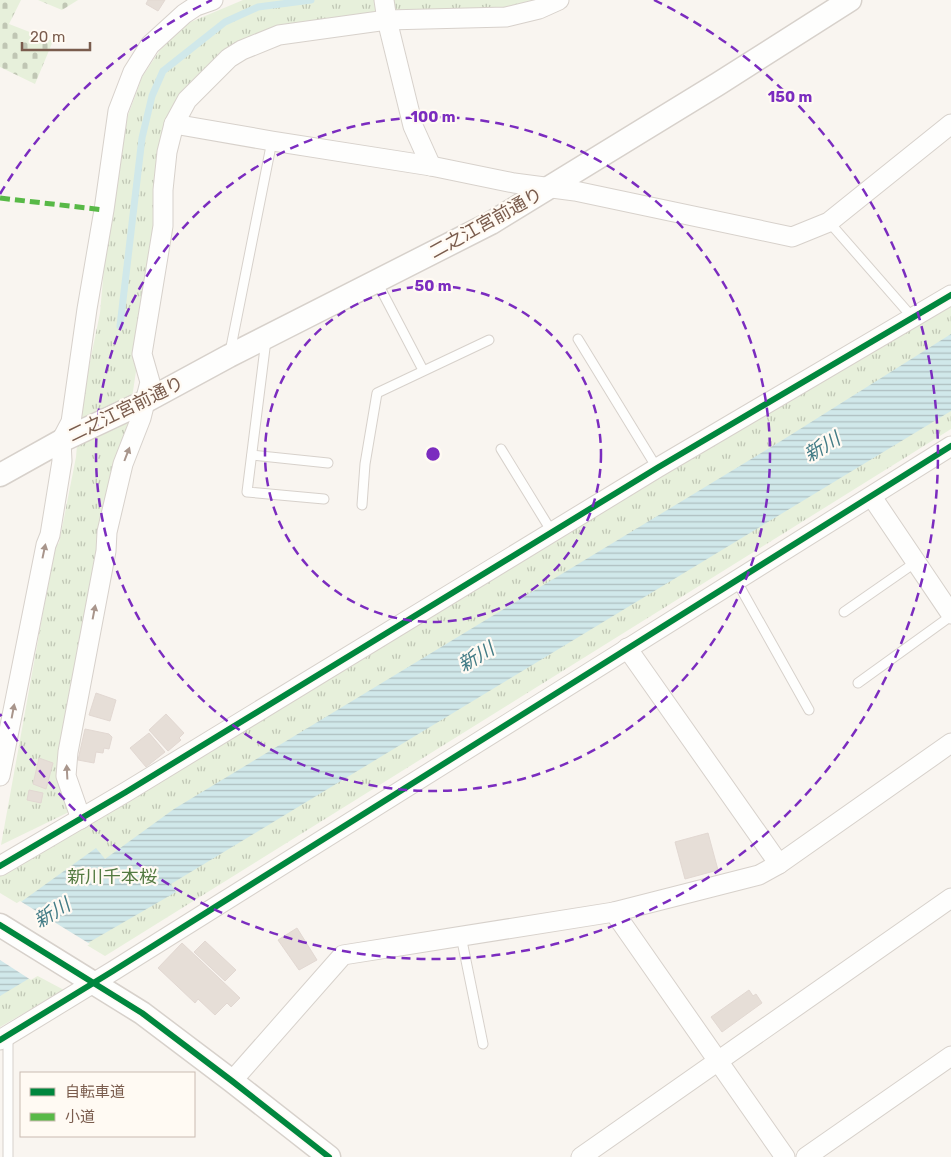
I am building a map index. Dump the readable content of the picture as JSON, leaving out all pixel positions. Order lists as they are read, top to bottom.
{
  "streets": {
    "street": ["二之江宮前通り"]
  },
  "water": ["新川"],
  "parks": ["新川千本桜"],
  "legend": ["自転車道", "小道"],
  "scale_bar": "20 m",
  "rings": ["150 m", "100 m", "50 m"]
}
